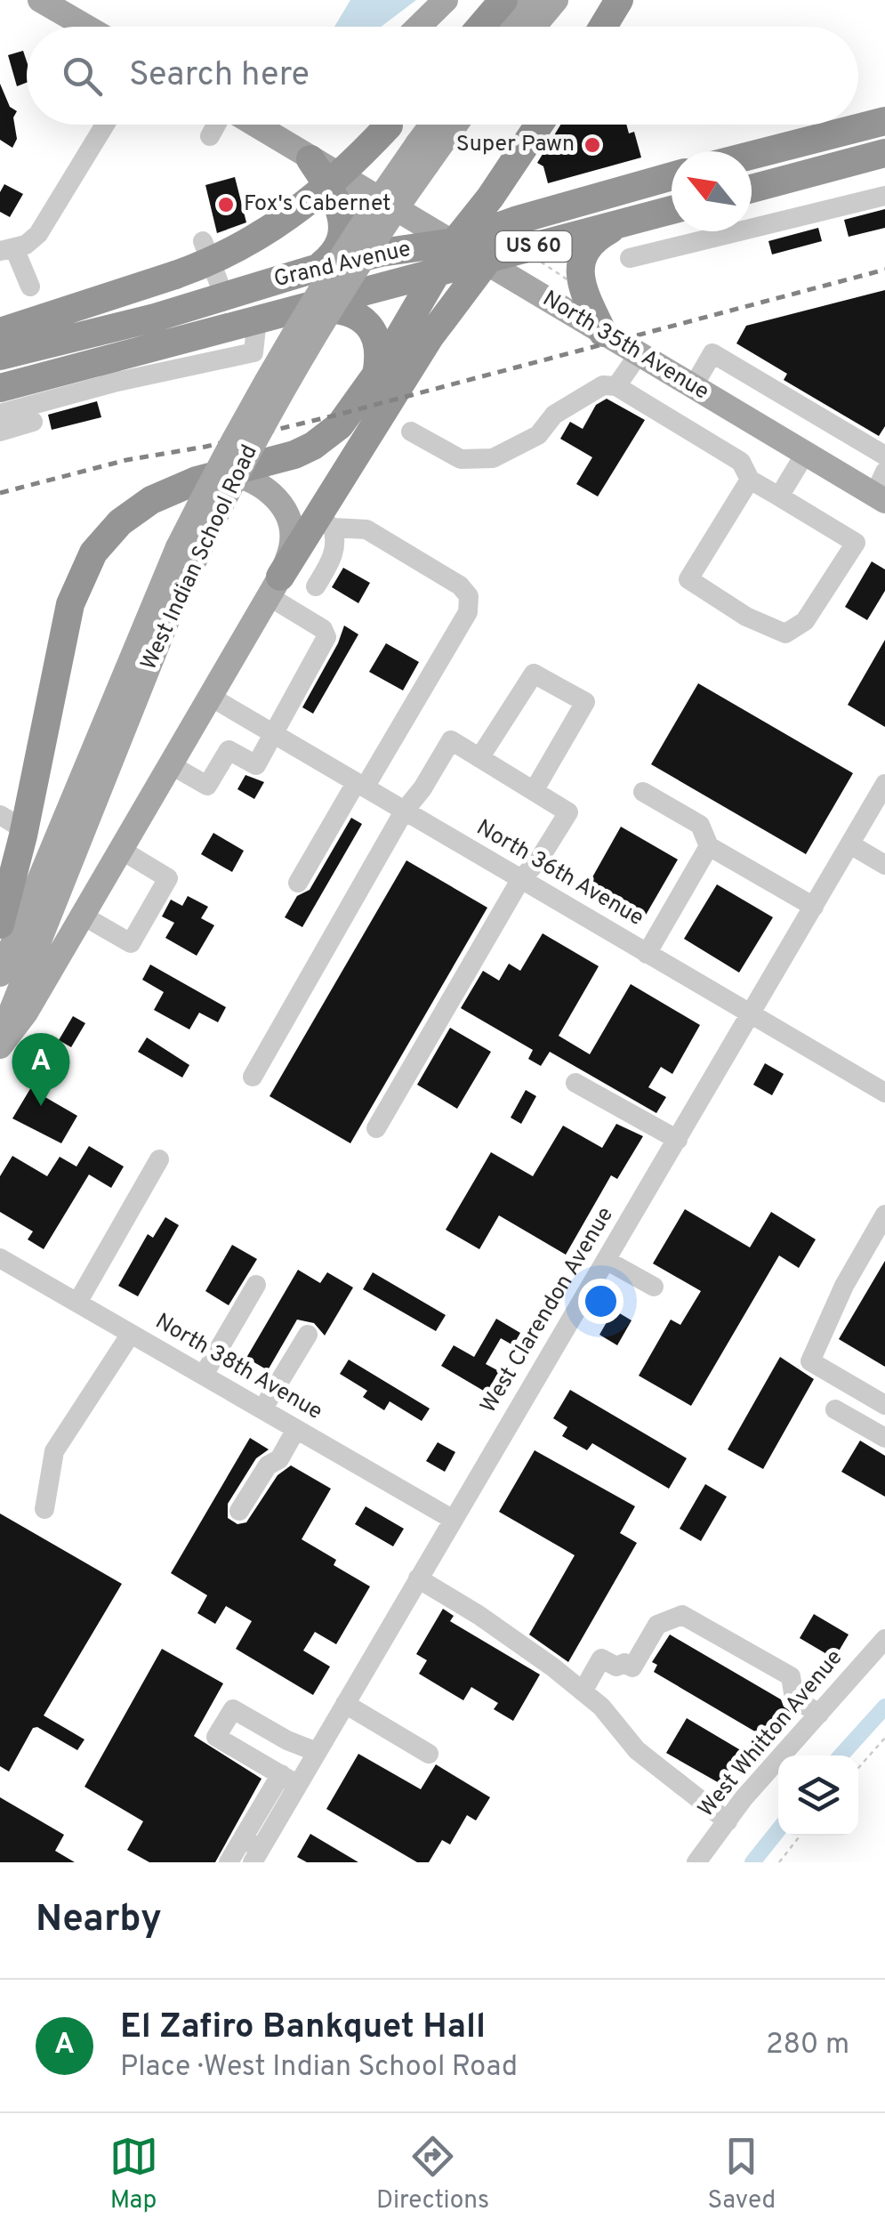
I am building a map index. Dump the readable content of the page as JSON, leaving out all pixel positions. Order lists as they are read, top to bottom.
{
  "streets": {
    "highway": ["US 60", "Grand Avenue"],
    "main road": ["North 35th Avenue", "West Indian School Road"],
    "street": [
      "North 36th Avenue",
      "West Clarendon Avenue",
      "North 38th Avenue",
      "West Whitton Avenue"
    ]
  },
  "crossings": [
    ["Grand Avenue", "North 35th Avenue"],
    ["North 36th Avenue", "West Clarendon Avenue"],
    ["West Clarendon Avenue", "North 38th Avenue"]
  ],
  "places": ["Super Pawn", "Fox's Cabernet"],
  "north": "top left",
  "page": {
    "search": "Search here",
    "pins": "A",
    "heading": "Nearby",
    "list": [
      {
        "mark": "A",
        "name": "El Zafiro Bankquet Hall",
        "note": "Place · West Indian School Road",
        "value": "280 m"
      }
    ],
    "nav": ["Map", "Directions", "Saved"]
  }
}
